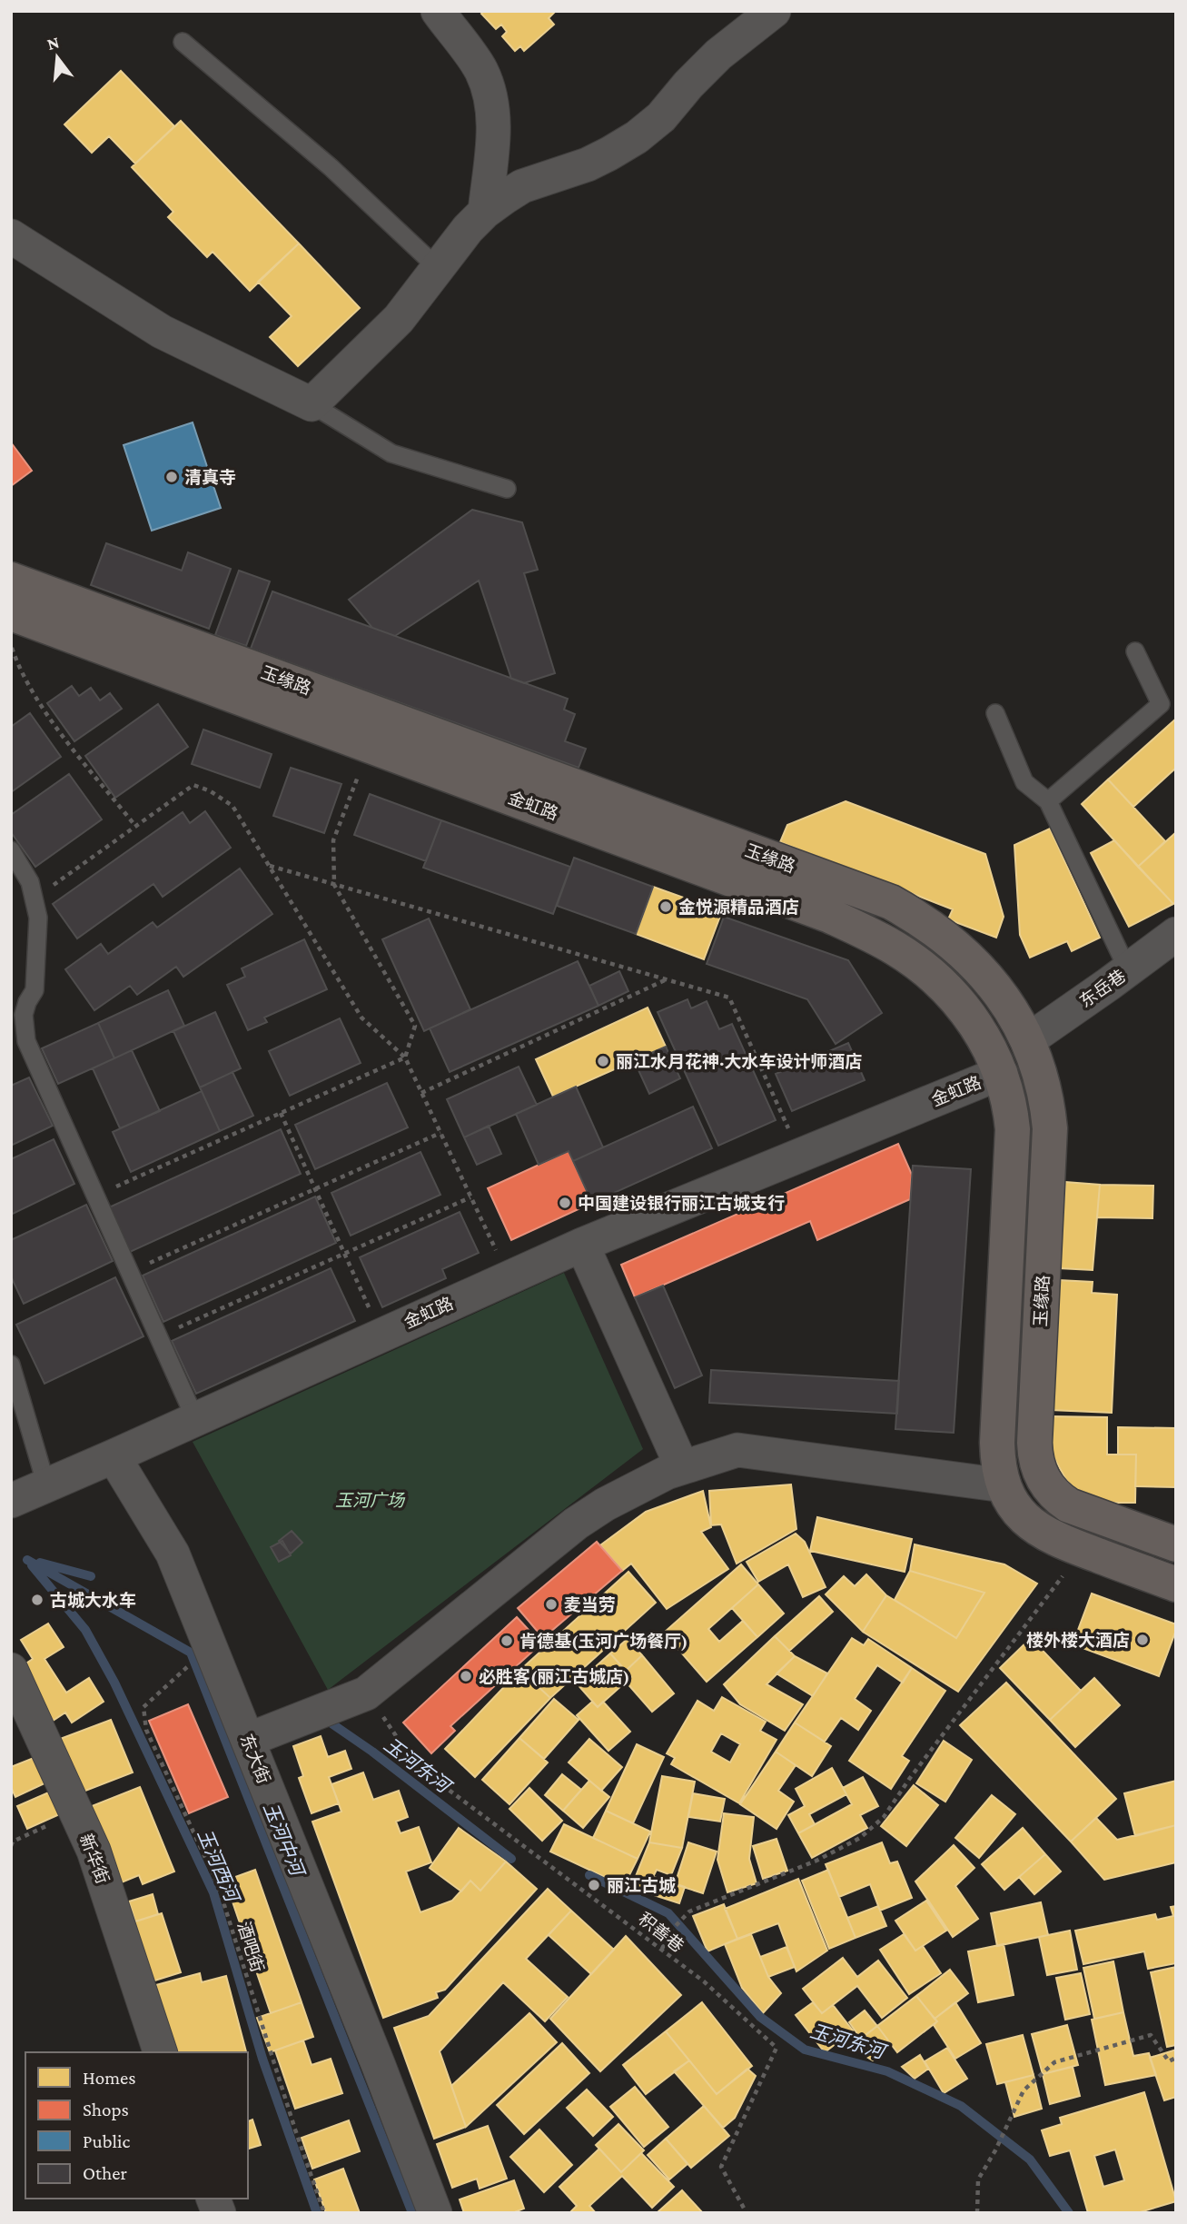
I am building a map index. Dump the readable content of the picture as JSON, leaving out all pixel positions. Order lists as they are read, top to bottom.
{
  "streets": {
    "main road": ["玉缘路", "金虹路"],
    "street": ["东岳巷", "东大街", "新华街"],
    "path": ["积善巷", "酒吧街"]
  },
  "crossings": [
    ["玉缘路", "东岳巷"],
    ["金虹路", "东大街"],
    ["东大街", "酒吧街"]
  ],
  "water": ["玉河东河", "玉河中河", "玉河西河"],
  "parks": ["玉河广场"],
  "places": [
    "清真寺",
    "金悦源精品酒店",
    "丽江水月花神·大水车设计师酒店",
    "中国建设银行丽江古城支行",
    "古城大水车",
    "麦当劳",
    "楼外楼大酒店",
    "肯德基(玉河广场餐厅)",
    "必胜客(丽江古城店)",
    "丽江古城"
  ],
  "legend": [
    "Homes",
    "Shops",
    "Public",
    "Other"
  ],
  "north": "top"
}
